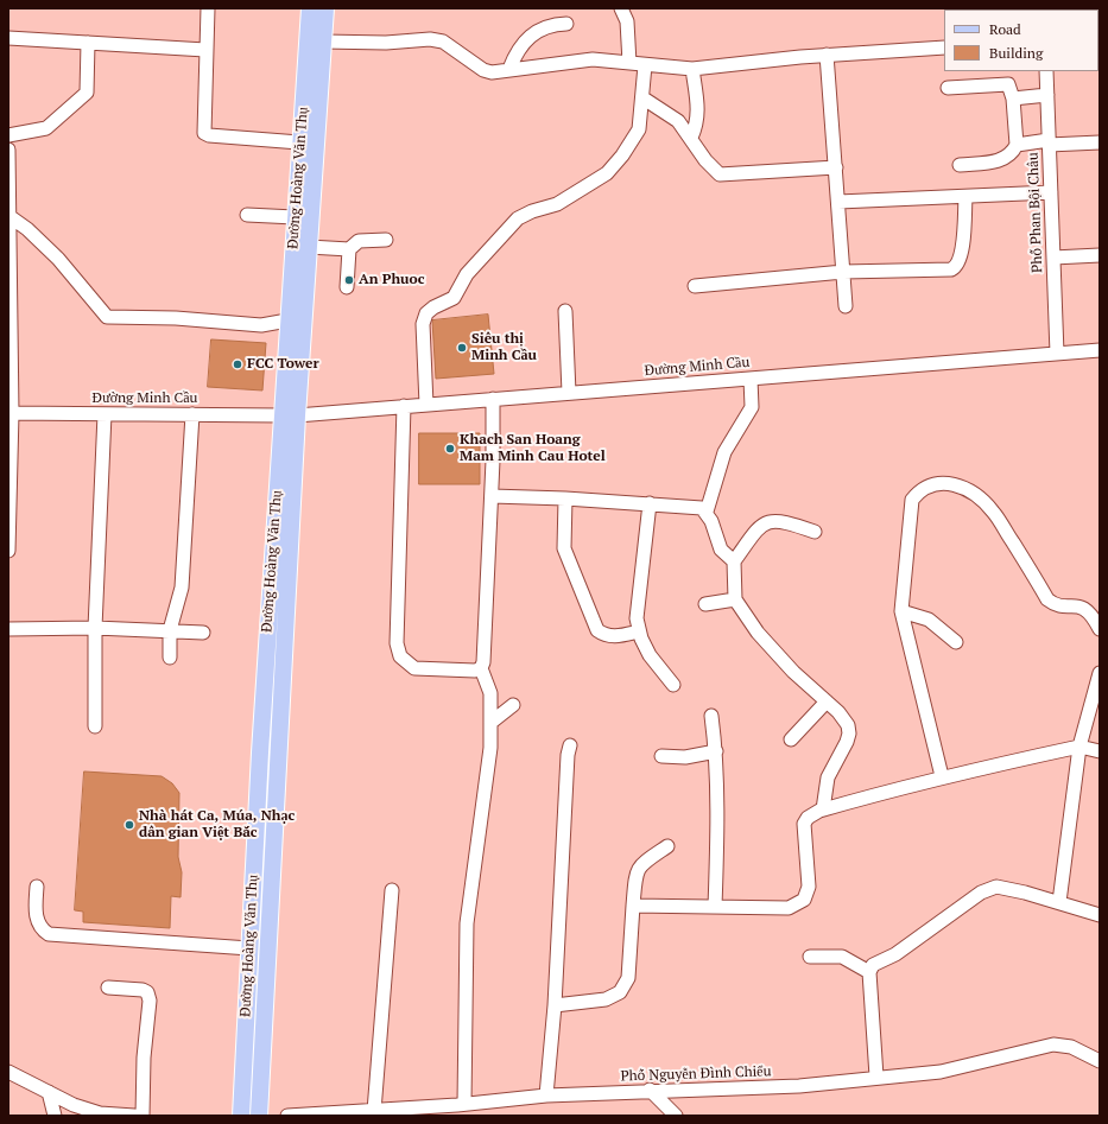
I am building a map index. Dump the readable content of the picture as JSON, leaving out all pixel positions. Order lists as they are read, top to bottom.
{
  "streets": {
    "main road": ["Đường Hoàng Văn Thụ"],
    "street": ["Phố Phan Bội Châu", "Đường Minh Cầu", "Phố Nguyễn Đình Chiểu"]
  },
  "crossings": [
    ["Đường Hoàng Văn Thụ", "Đường Minh Cầu"],
    ["Phố Phan Bội Châu", "Đường Minh Cầu"]
  ],
  "places": [
    "An Phuoc",
    "Siêu thị Minh Cầu",
    "FCC Tower",
    "Khach San Hoang Mam Minh Cau Hotel",
    "Nhà hát Ca, Múa, Nhạc dân gian Việt Bắc"
  ],
  "legend": ["Road", "Building"]
}
